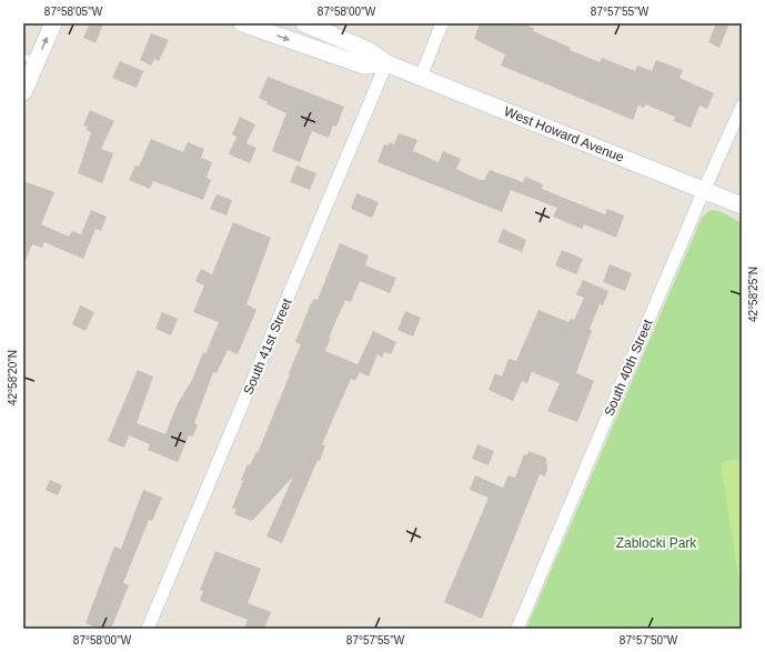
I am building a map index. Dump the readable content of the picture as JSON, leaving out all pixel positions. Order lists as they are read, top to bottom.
{
  "streets": {
    "street": ["West Howard Avenue", "South 41st Street", "South 40th Street"]
  },
  "crossings": [
    ["West Howard Avenue", "South 41st Street"],
    ["West Howard Avenue", "South 40th Street"]
  ],
  "parks": ["Zablocki Park"],
  "coordinates": [
    "87°58'05\"W",
    "87°58'00\"W",
    "87°57'55\"W",
    "42°58'25\"N",
    "42°58'20\"N",
    "87°57'50\"W"
  ]
}
